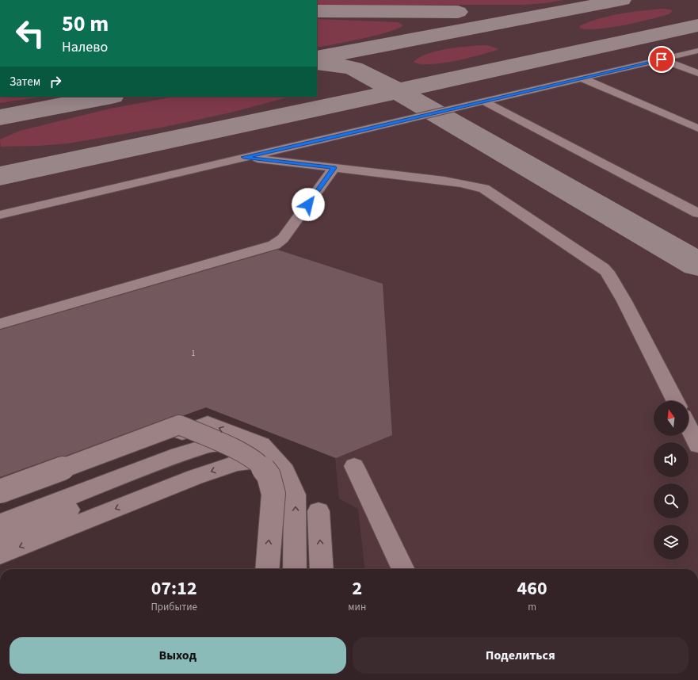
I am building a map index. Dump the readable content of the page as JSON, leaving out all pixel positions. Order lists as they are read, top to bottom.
{
  "house_numbers": ["1"],
  "north": "top",
  "page": {
    "turn": ["50 m", "Налево"],
    "then": "Затем",
    "eta": [
      "07:12",
      "Прибытие",
      "2",
      "мин",
      "460",
      "m"
    ],
    "buttons": ["Выход", "Поделиться"]
  }
}
